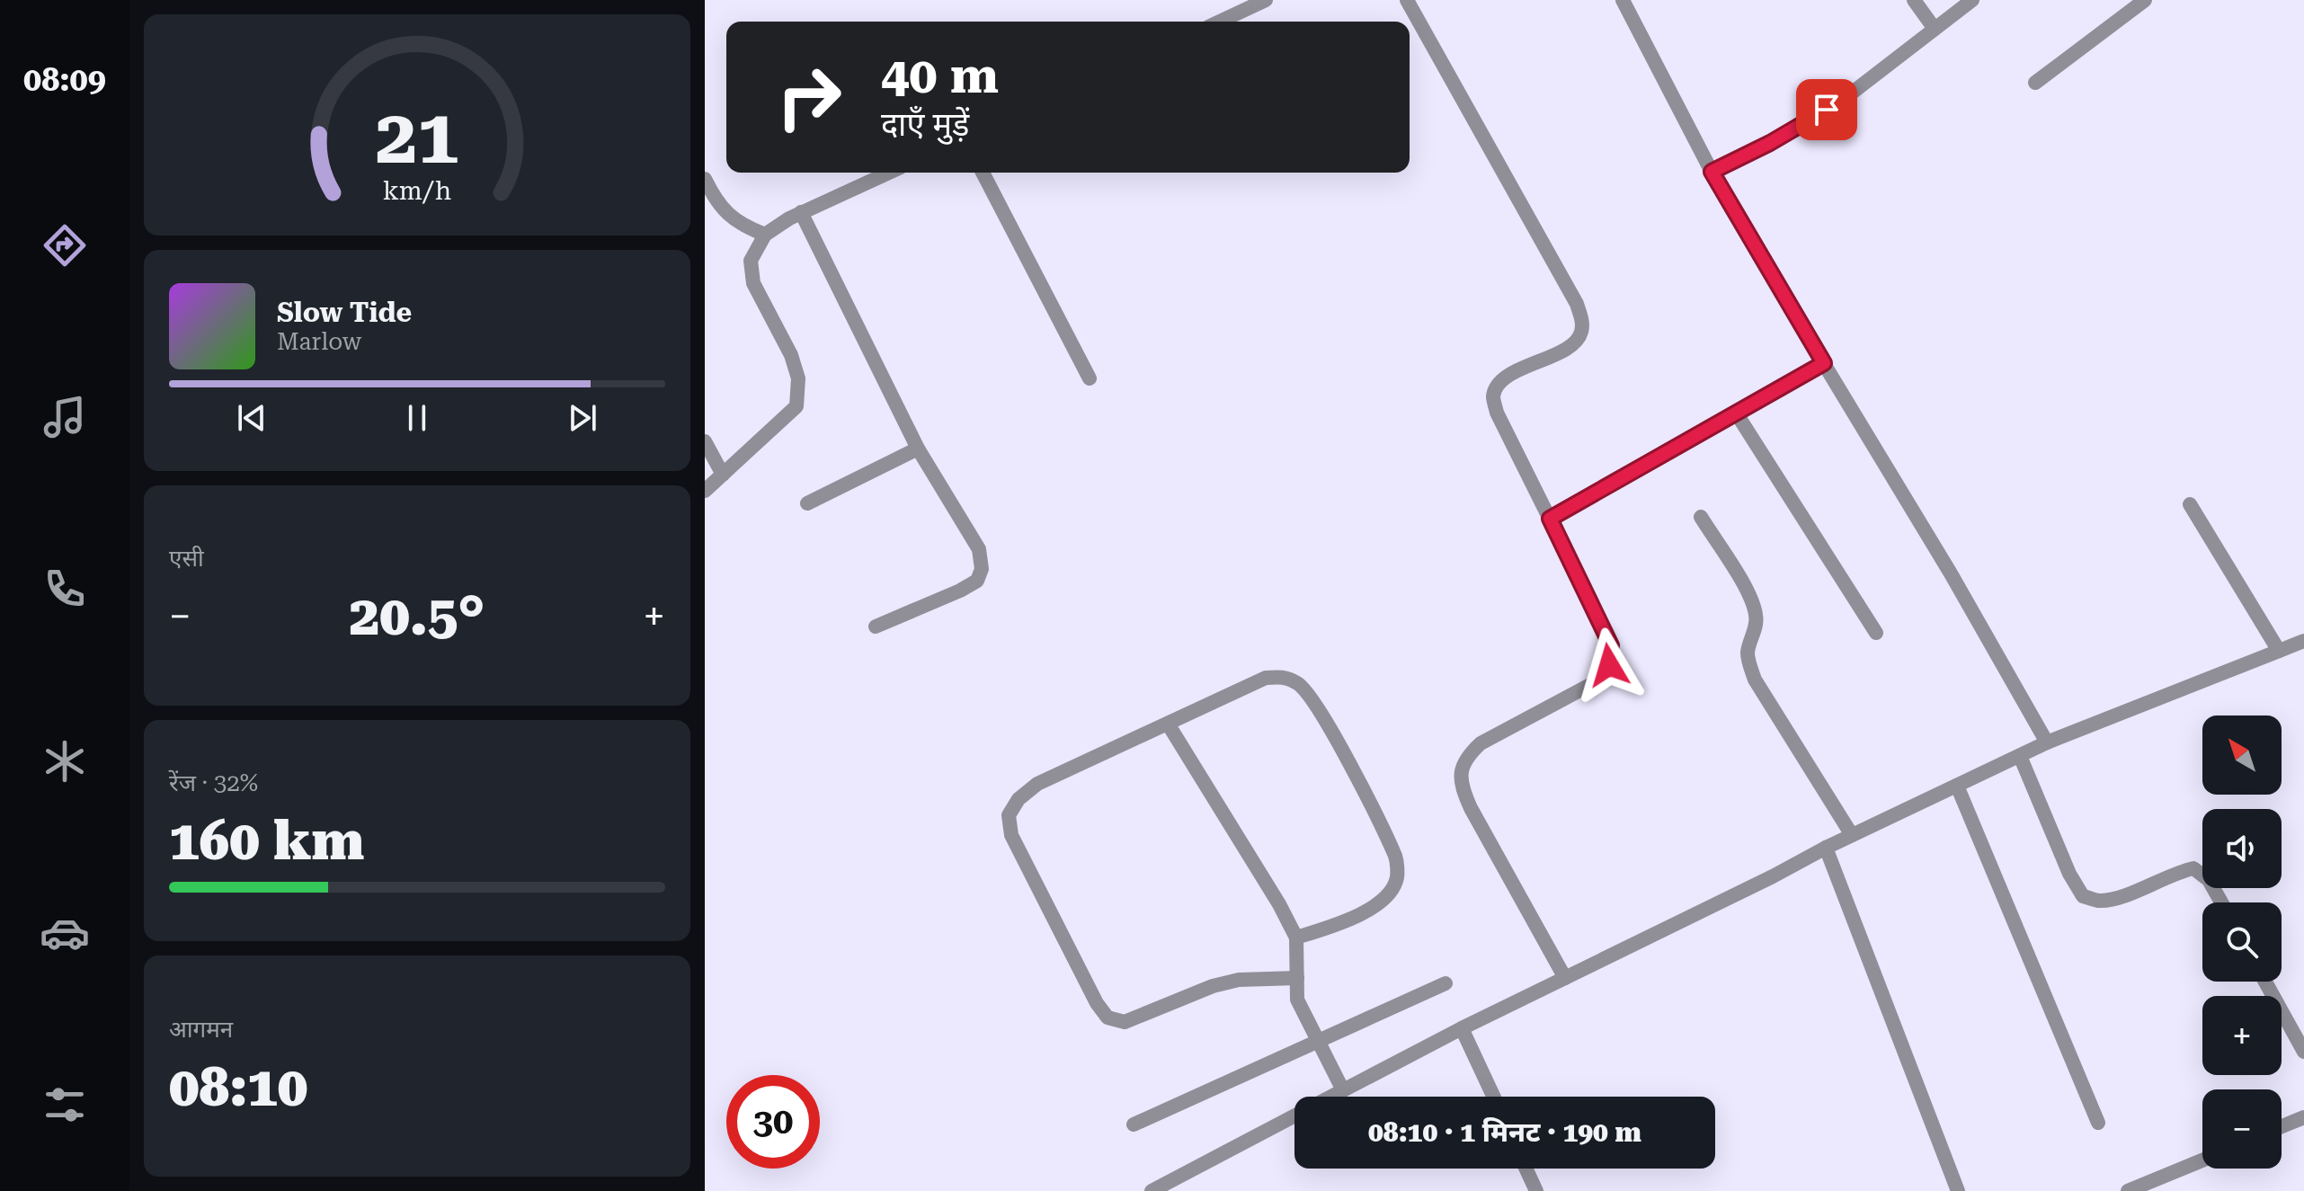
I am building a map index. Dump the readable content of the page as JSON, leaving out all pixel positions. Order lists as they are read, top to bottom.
{
  "north": "top left",
  "page": {
    "tabs": "08:09",
    "turn": ["40 m", "दाएँ मुड़ें"],
    "song": ["Slow Tide", "Marlow"],
    "tile": [
      "एसी",
      ["रेंज · 32%", "160 km"],
      ["आगमन", "08:10"]
    ],
    "heat": ["−", "20.5°", "+"],
    "map_buttons": ["+", "−"],
    "limit": "30",
    "trip": "08:10 · 1 मिनट · 190 m",
    "gauge": ["21", "km/h"]
  }
}
